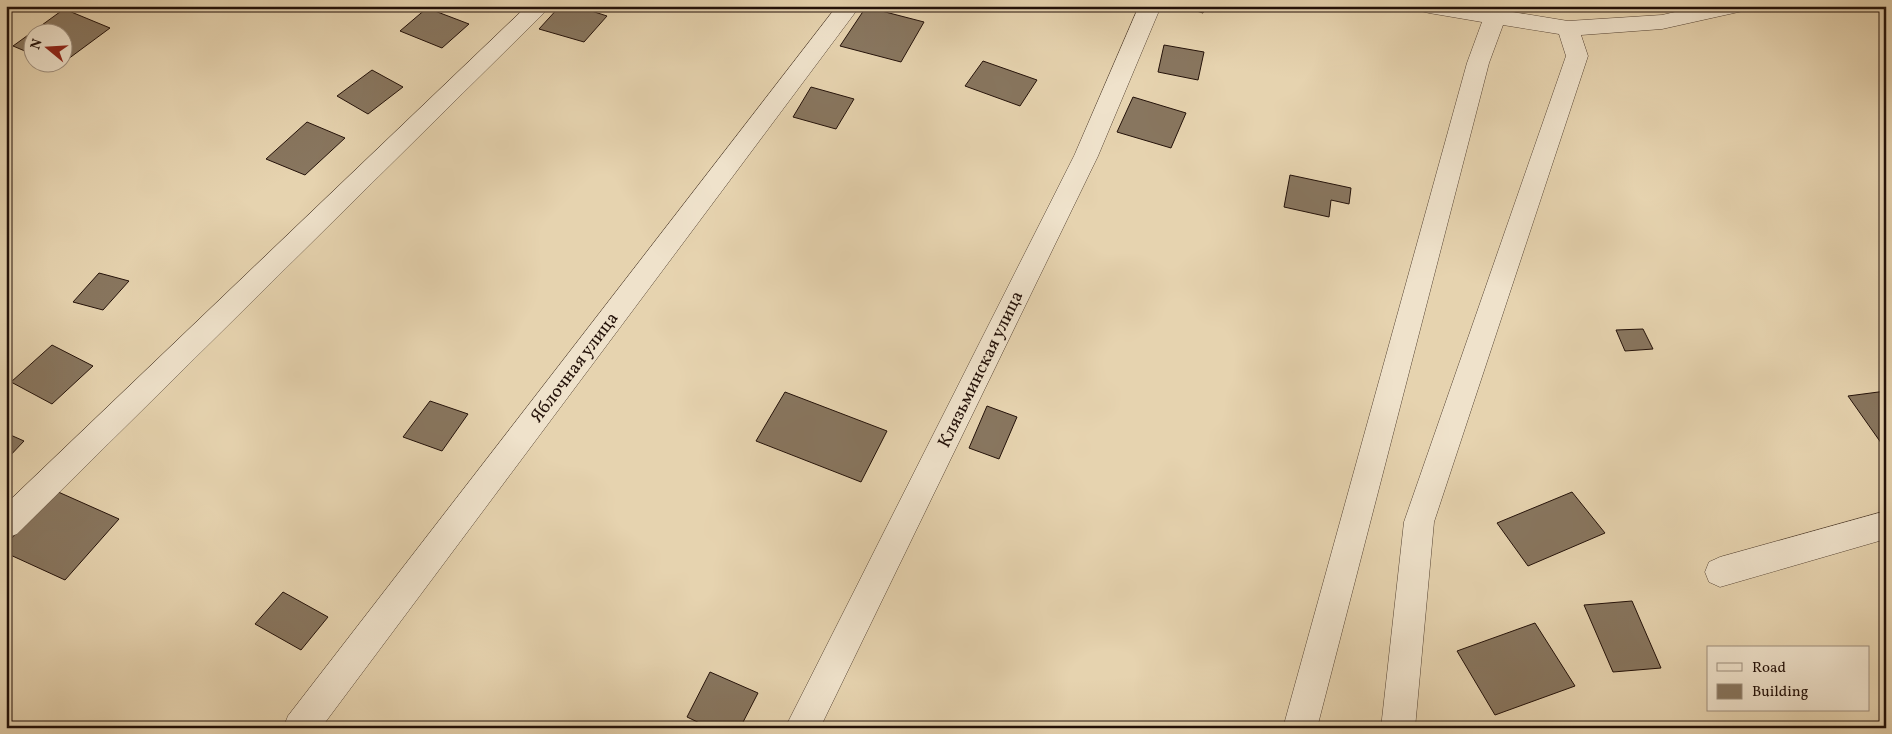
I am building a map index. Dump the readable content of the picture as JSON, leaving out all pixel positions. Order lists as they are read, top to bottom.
{
  "streets": {
    "street": ["Яблочная улица", "Клязьминская улица"]
  },
  "legend": ["Road", "Building"],
  "north": "left"
}
